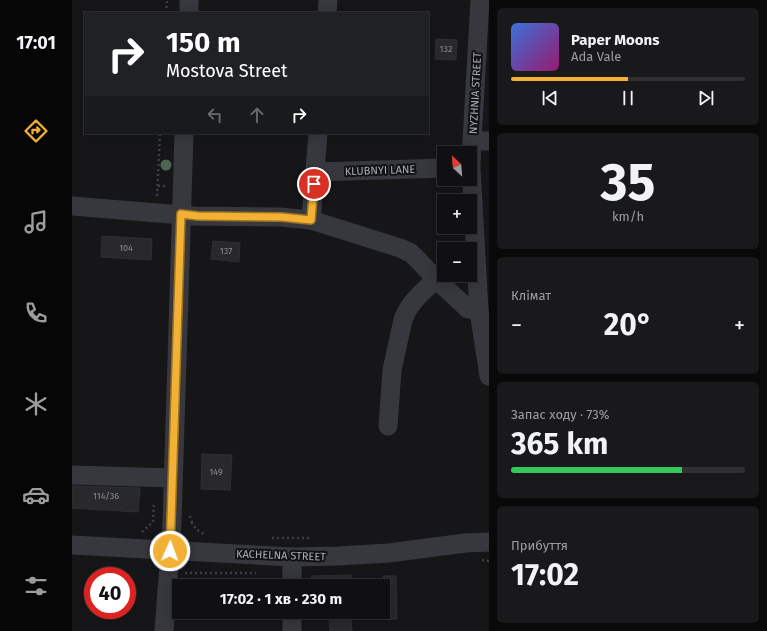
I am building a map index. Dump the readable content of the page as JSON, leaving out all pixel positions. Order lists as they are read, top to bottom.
{
  "streets": {
    "street": ["NYZHNIA STREET", "KLUBNYI LANE", "KACHELNA STREET"]
  },
  "house_numbers": [
    "132",
    "104",
    "137",
    "149",
    "114/36"
  ],
  "north": "top left",
  "page": {
    "tabs": "17:01",
    "turn": ["150 m", "Mostova Street"],
    "song": ["Paper Moons", "Ada Vale"],
    "tile": [
      ["35", "km/h"],
      "Клімат",
      ["Запас ходу · 73%", "365 km"],
      ["Прибуття", "17:02"]
    ],
    "map_buttons": ["+", "−"],
    "heat": ["−", "20°", "+"],
    "limit": "40",
    "trip": "17:02 · 1 хв · 230 m"
  }
}
